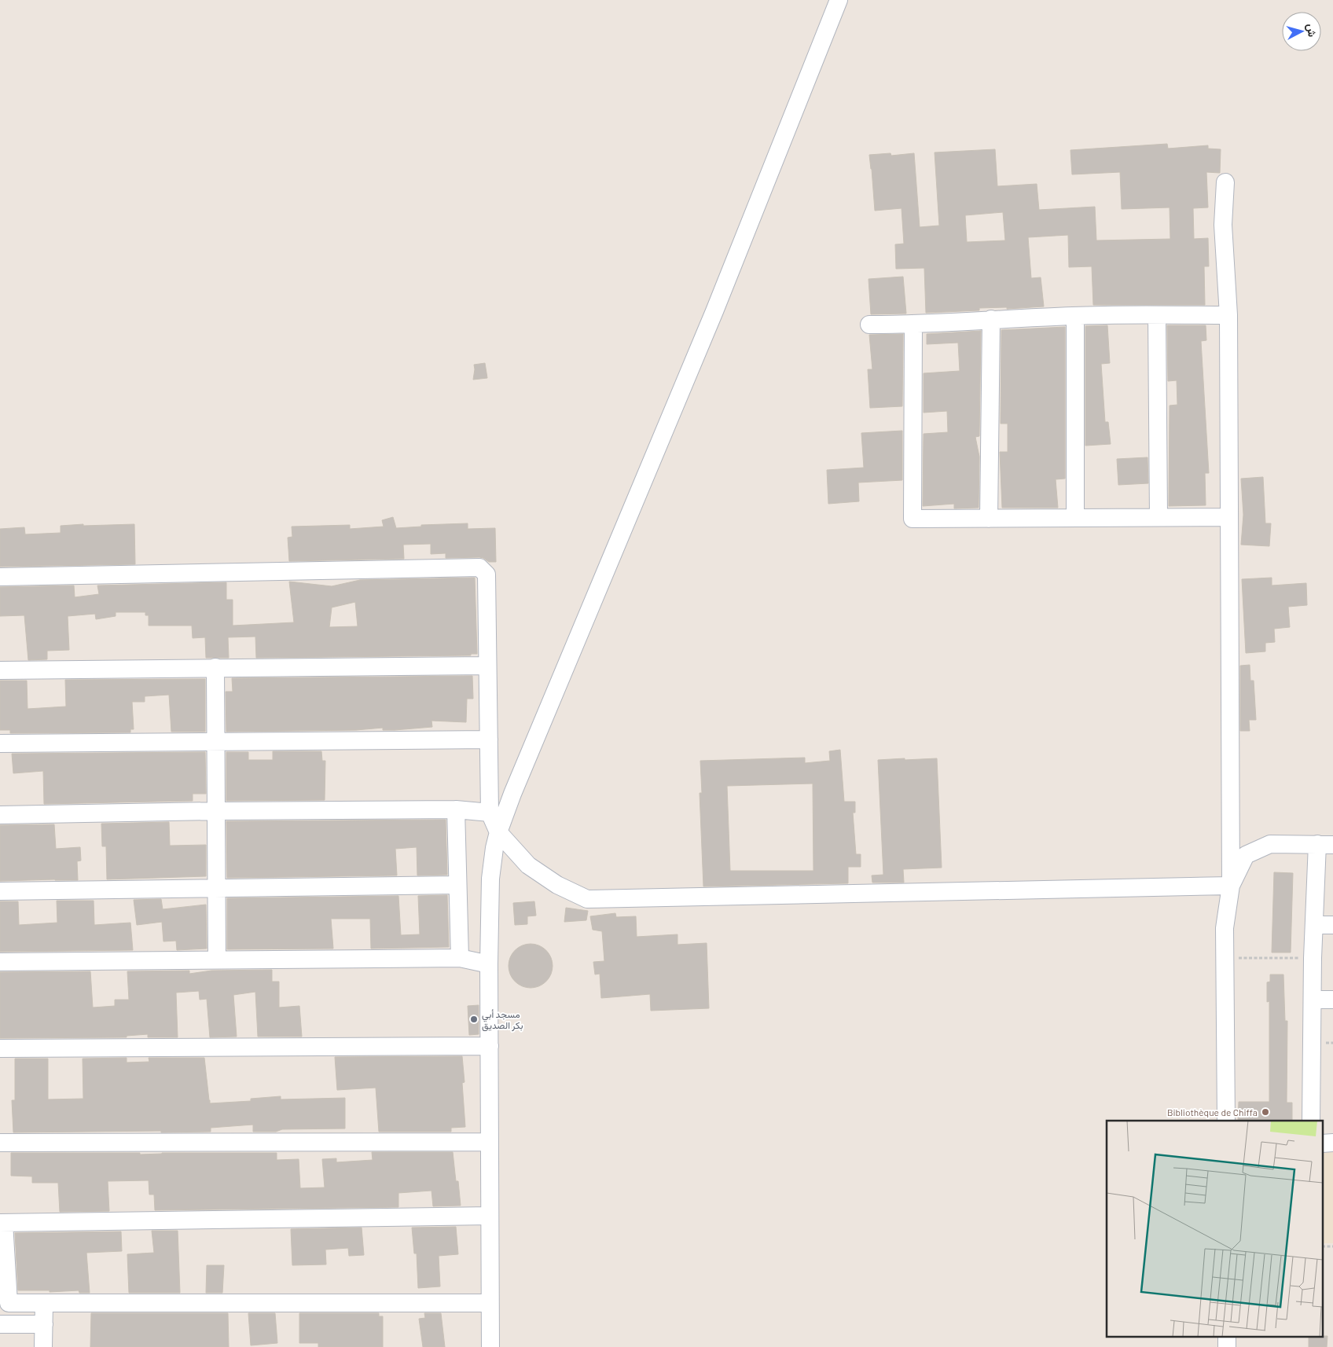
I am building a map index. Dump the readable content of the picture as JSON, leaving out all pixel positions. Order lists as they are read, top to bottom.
{
  "places": ["مسجد أبي بكر الصديق", "Bibliothèque de Chiffa"],
  "north": "right"
}
